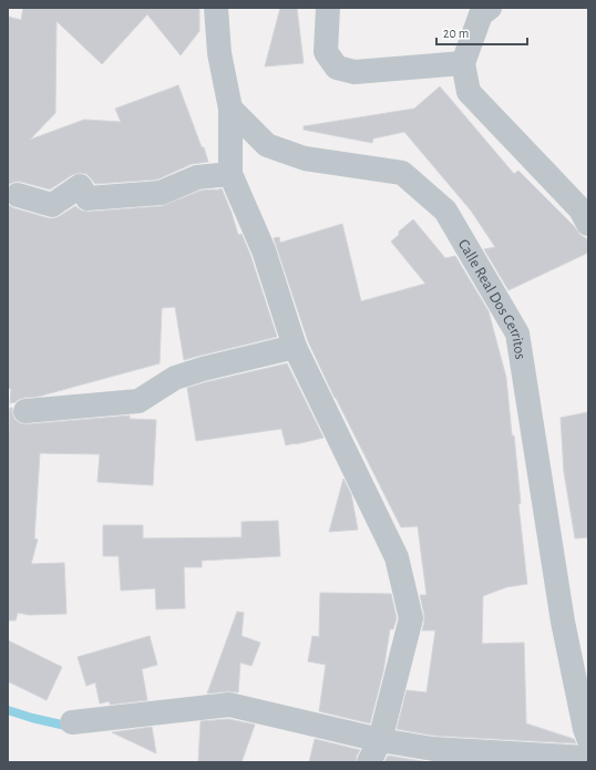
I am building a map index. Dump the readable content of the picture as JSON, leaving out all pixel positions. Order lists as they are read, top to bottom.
{
  "streets": {
    "street": ["Calle Real Dos Cerritos"]
  },
  "scale_bar": "20 m"
}
